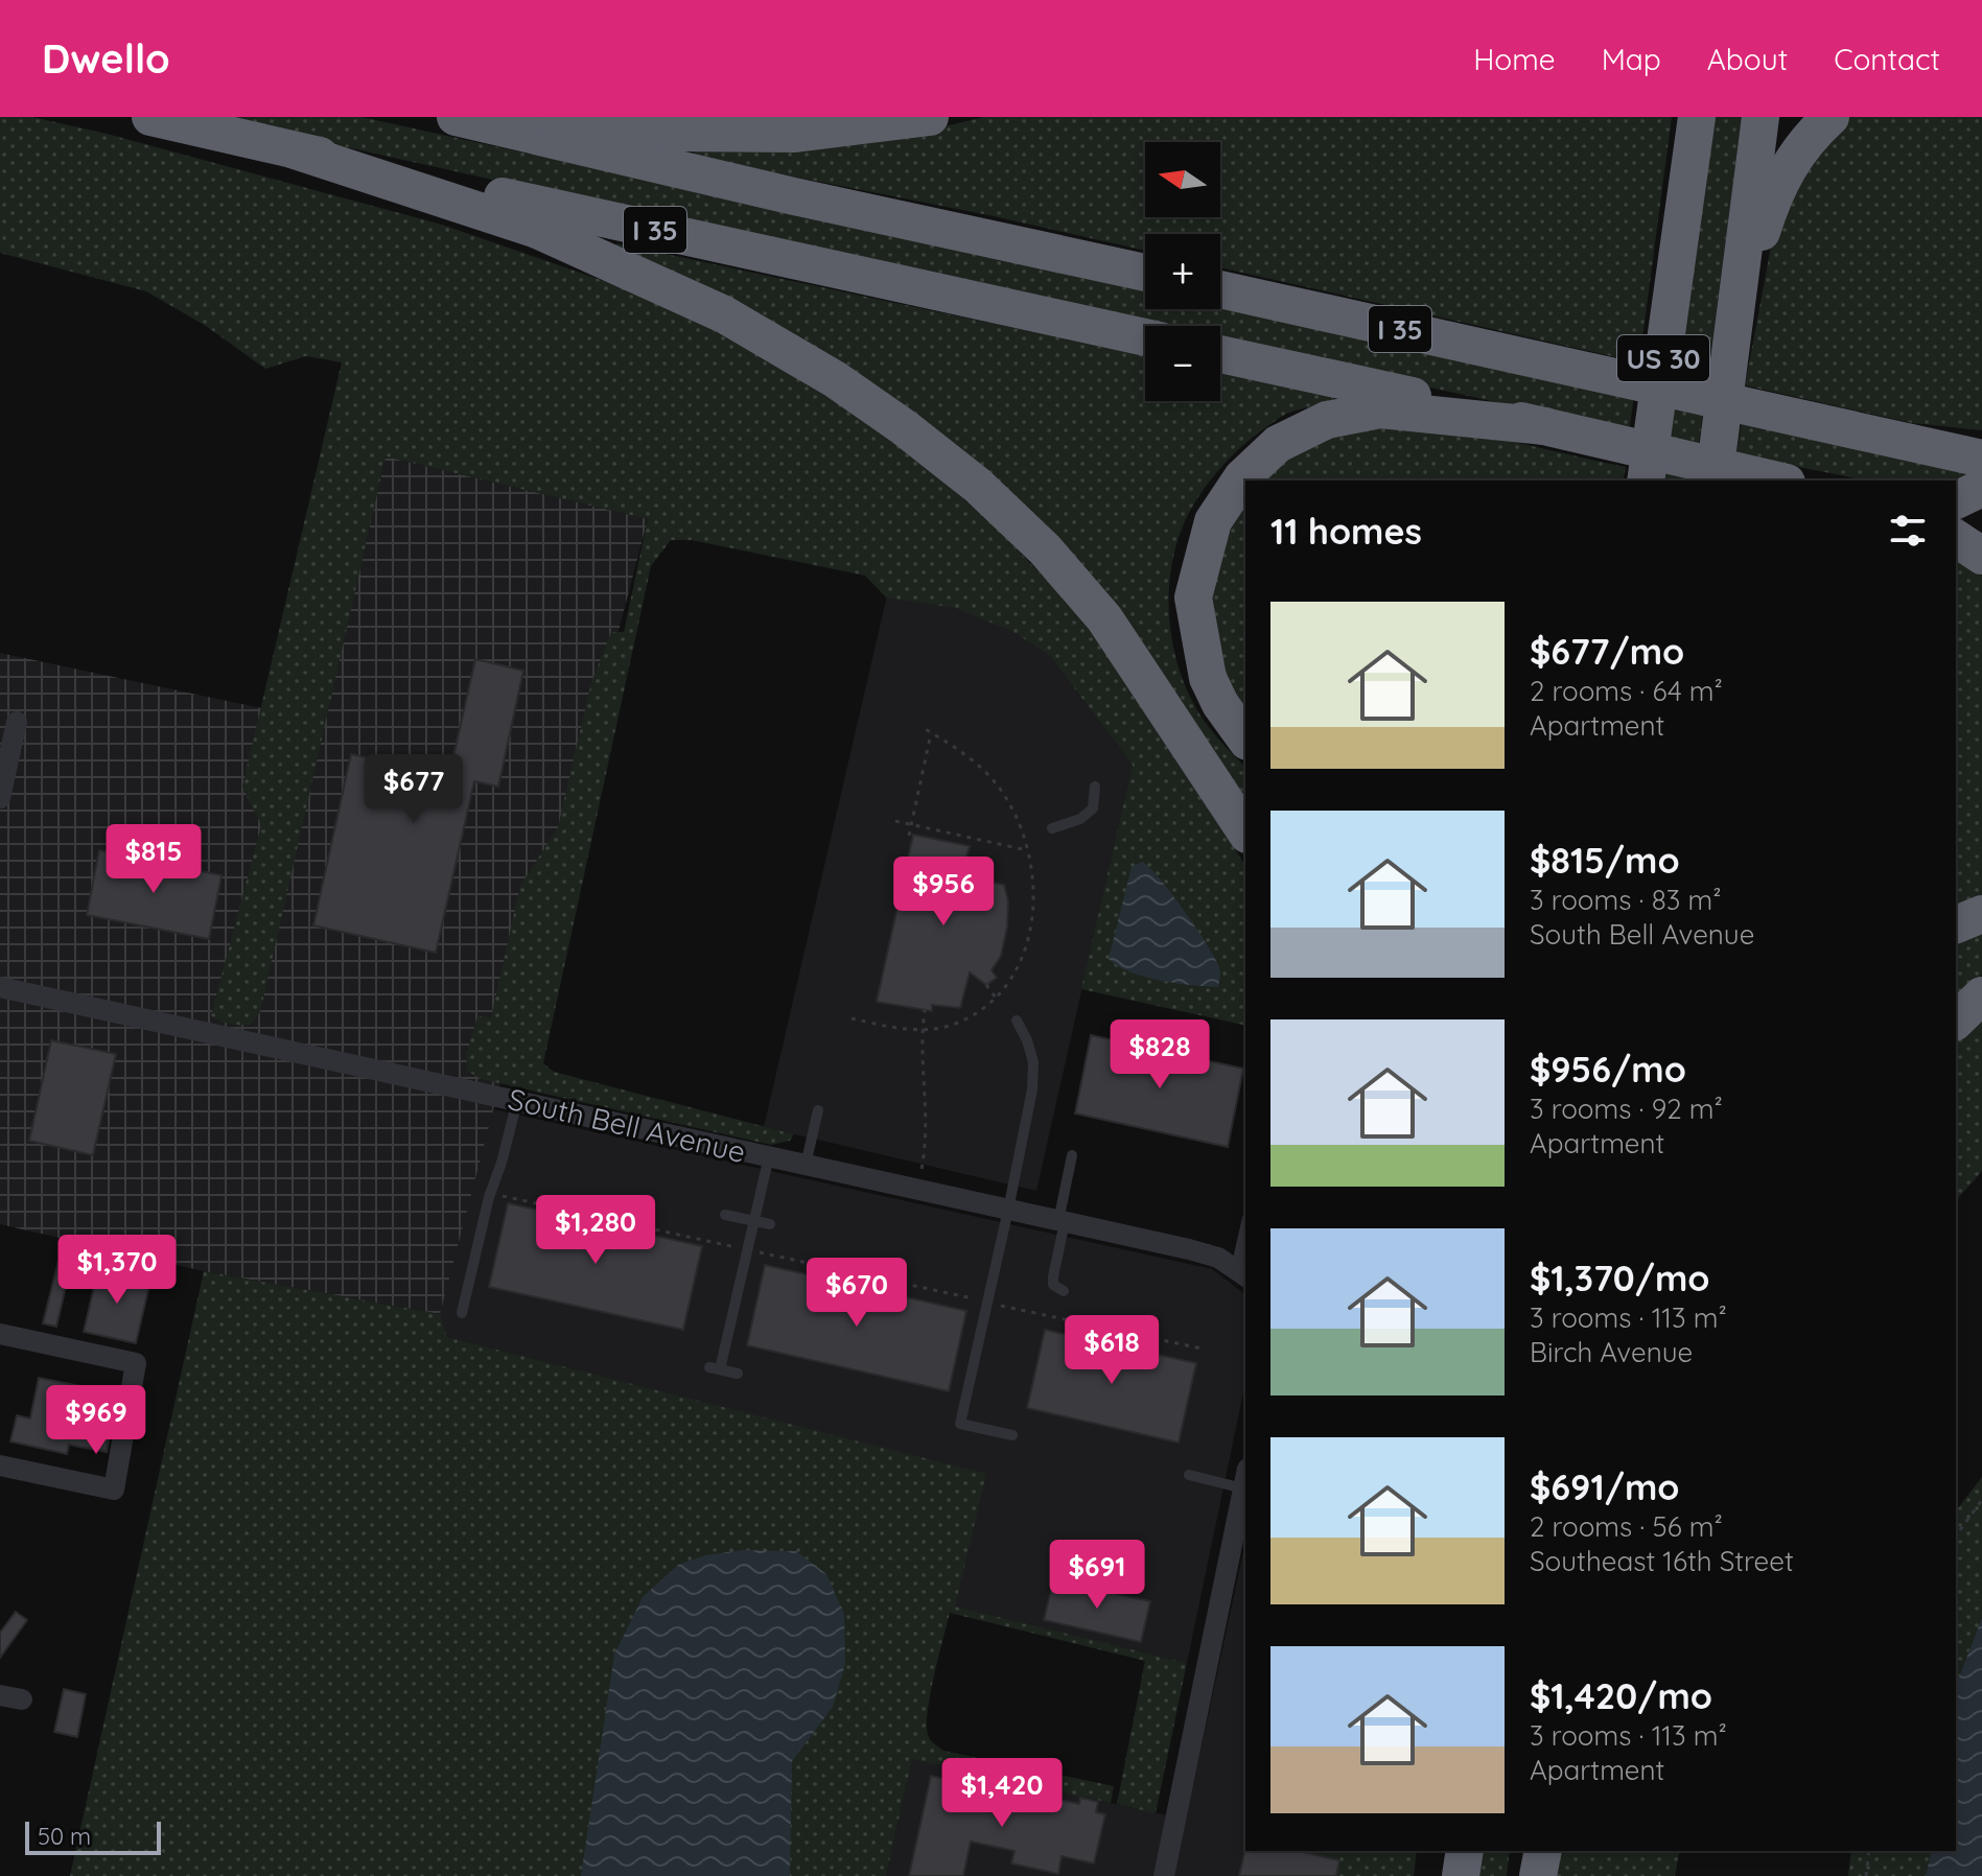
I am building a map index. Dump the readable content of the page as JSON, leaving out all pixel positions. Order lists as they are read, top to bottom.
{
  "streets": {
    "highway": ["I 35", "US 30"],
    "street": ["South Bell Avenue"]
  },
  "scale_bar": "50 m",
  "north": "left",
  "page": {
    "header": "Dwello",
    "nav": [
      "Home",
      "Map",
      "About",
      "Contact"
    ],
    "map_buttons": ["+", "−"],
    "heading": "11 homes",
    "list": [
      {
        "name": "$677/mo",
        "note": "2 rooms · 64 m² · Apartment"
      },
      {
        "name": "$815/mo",
        "note": "3 rooms · 83 m² · South Bell Avenue"
      },
      {
        "name": "$956/mo",
        "note": "3 rooms · 92 m² · Apartment"
      },
      {
        "name": "$1,370/mo",
        "note": "3 rooms · 113 m² · Birch Avenue"
      },
      {
        "name": "$691/mo",
        "note": "2 rooms · 56 m² · Southeast 16th Street"
      },
      {
        "name": "$1,420/mo",
        "note": "3 rooms · 113 m² · Apartment"
      }
    ],
    "price": [
      "$677",
      "$815",
      "$956",
      "$828",
      "$1,280",
      "$1,370",
      "$670",
      "$618",
      "$969",
      "$691",
      "$1,420"
    ],
    "scale": "50 m"
  }
}
